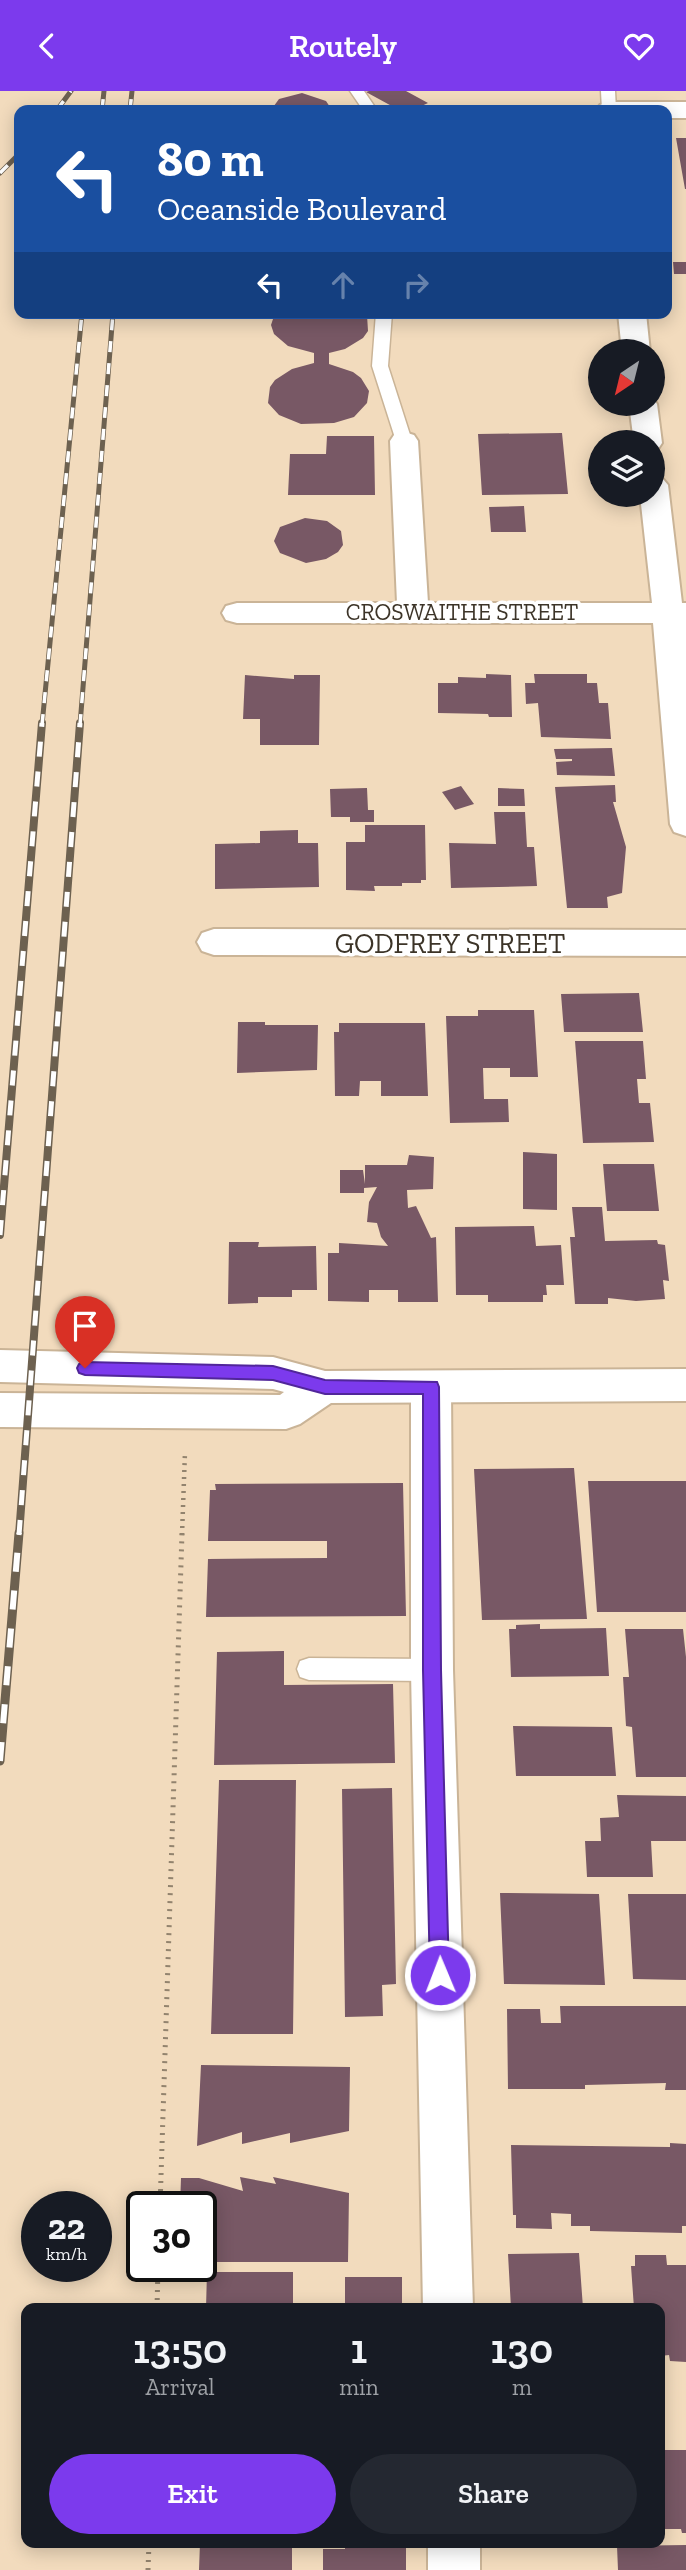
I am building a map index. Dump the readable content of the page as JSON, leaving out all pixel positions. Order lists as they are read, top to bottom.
{
  "streets": {
    "street": ["CROSWAITHE STREET", "GODFREY STREET"]
  },
  "north": "bottom left",
  "page": {
    "header": "Routely",
    "turn": ["80 m", "Oceanside Boulevard"],
    "speed": "22 km/h",
    "limit": "30",
    "eta": [
      "13:50",
      "Arrival",
      "1",
      "min",
      "130",
      "m"
    ],
    "buttons": ["Exit", "Share"]
  }
}
